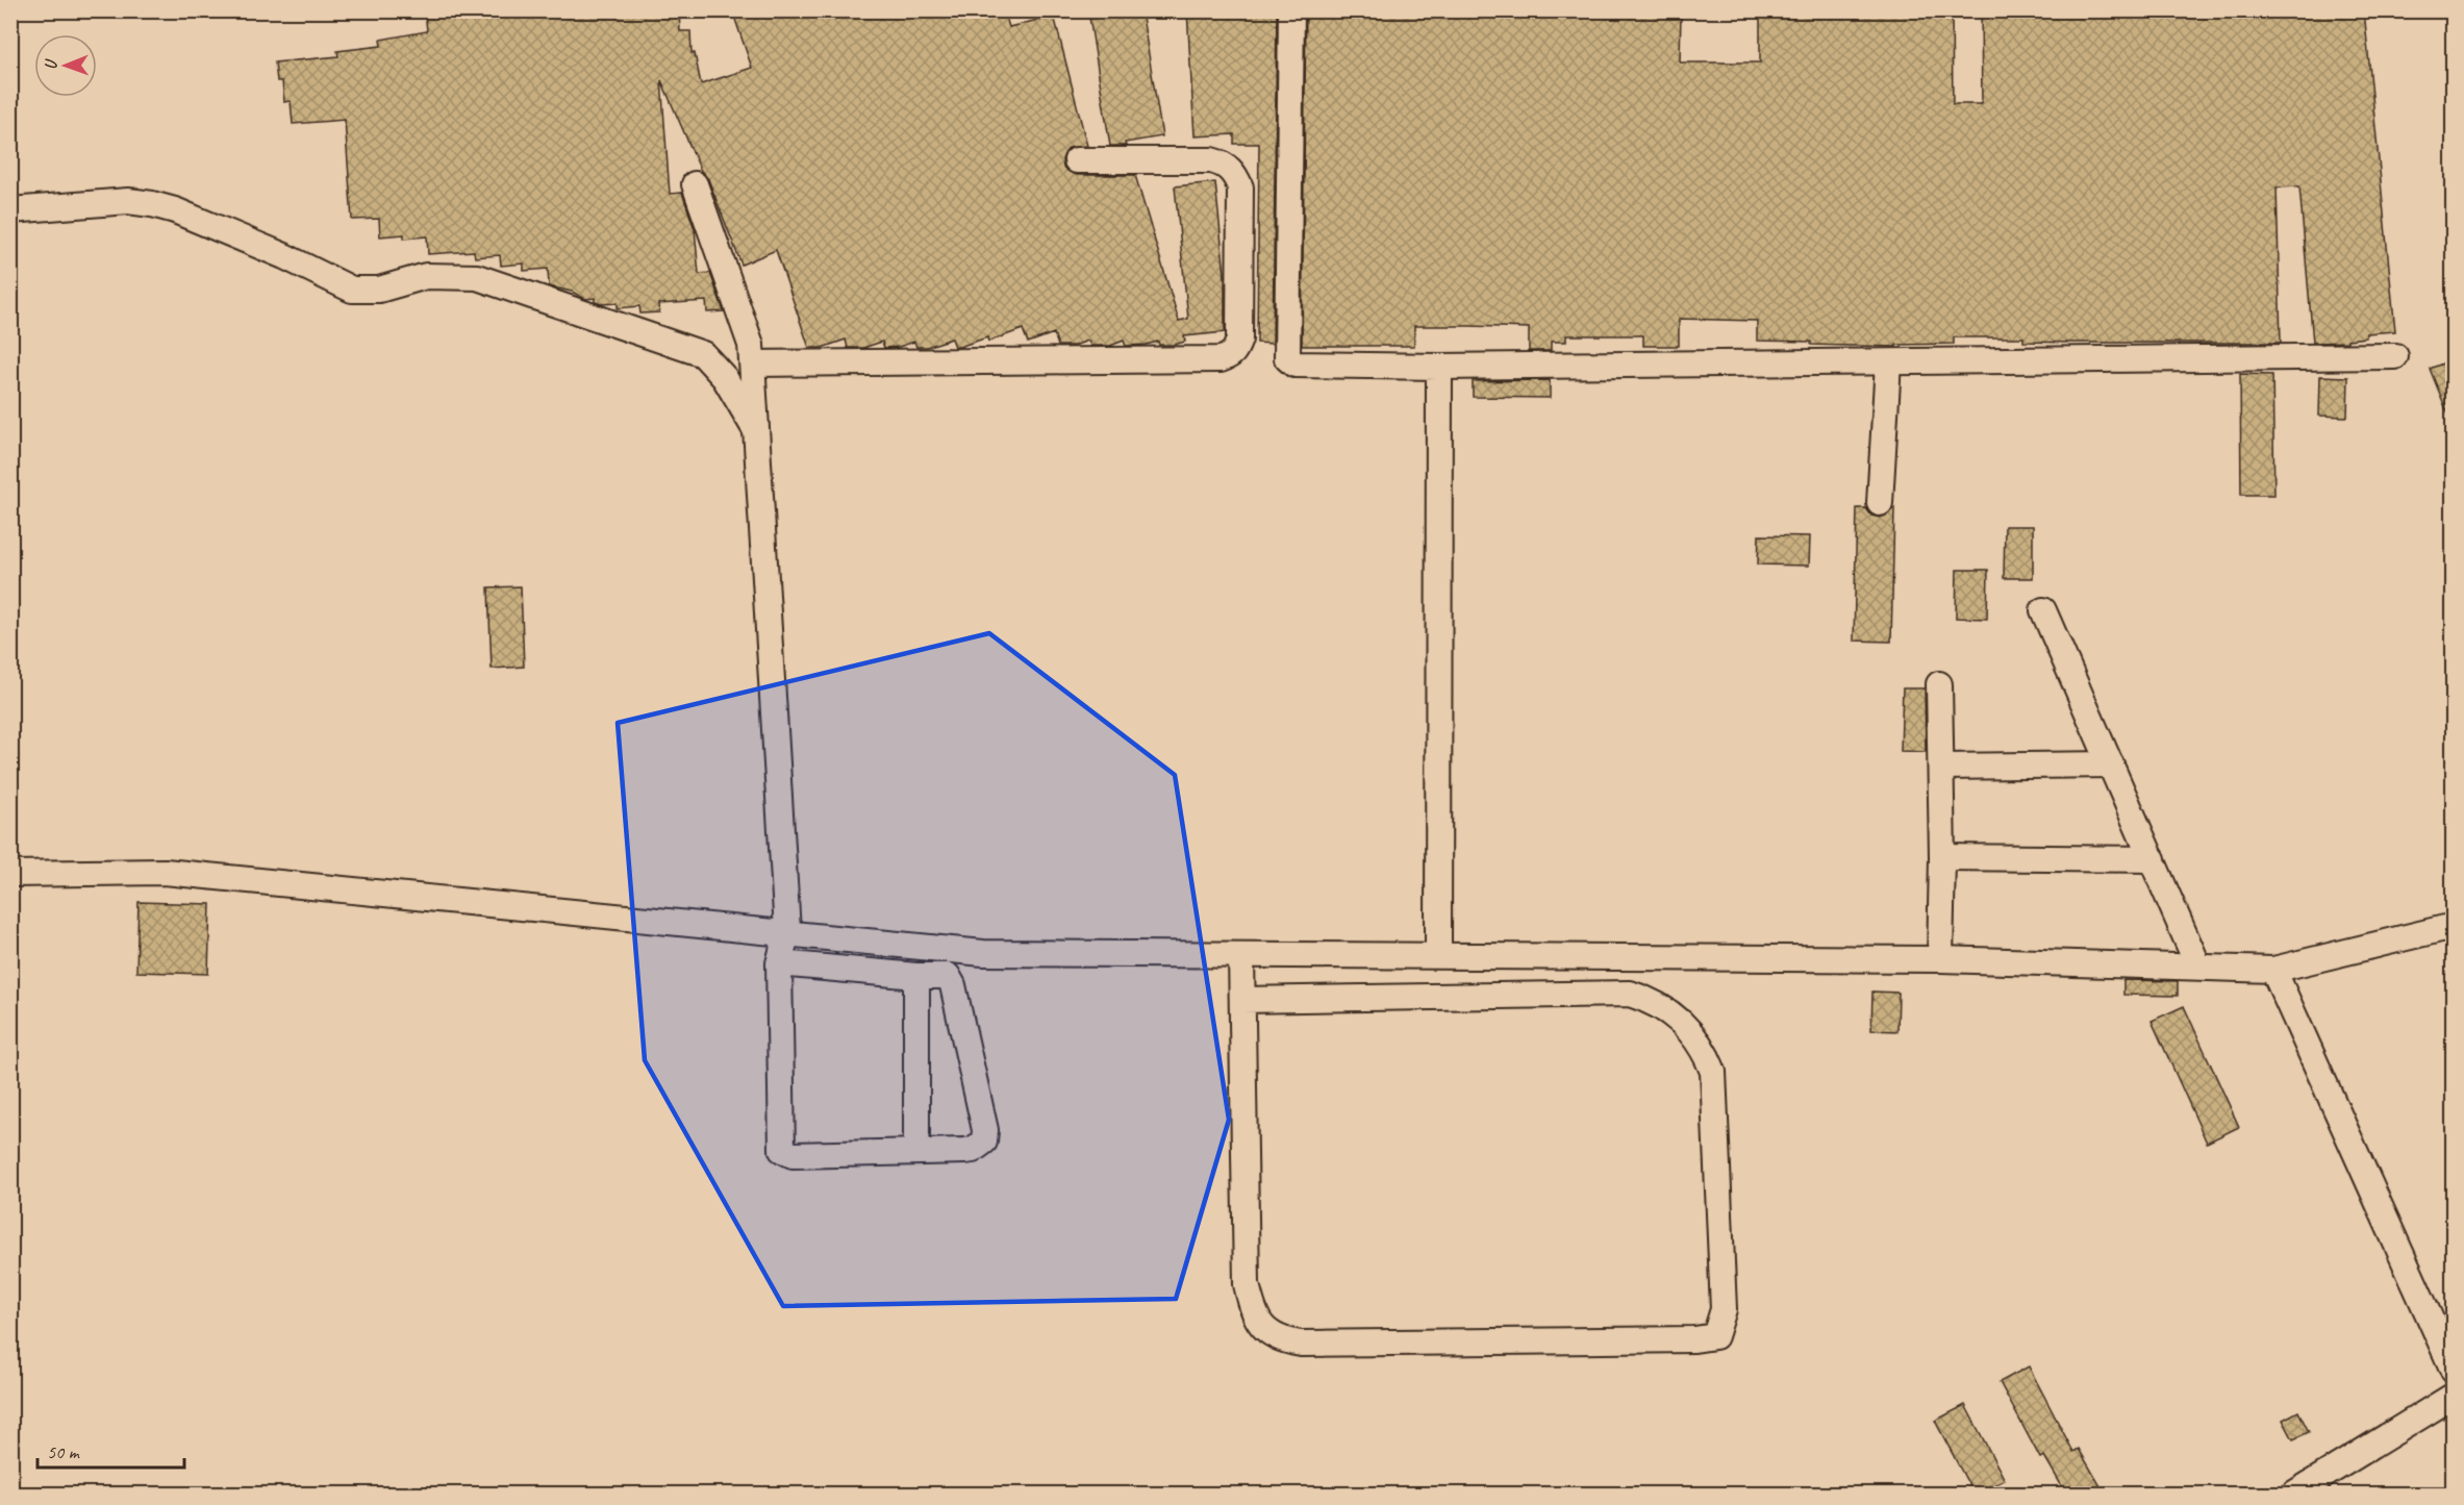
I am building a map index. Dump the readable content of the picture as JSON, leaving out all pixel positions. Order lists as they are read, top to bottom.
{
  "scale_bar": "50 m",
  "north": "left"
}
